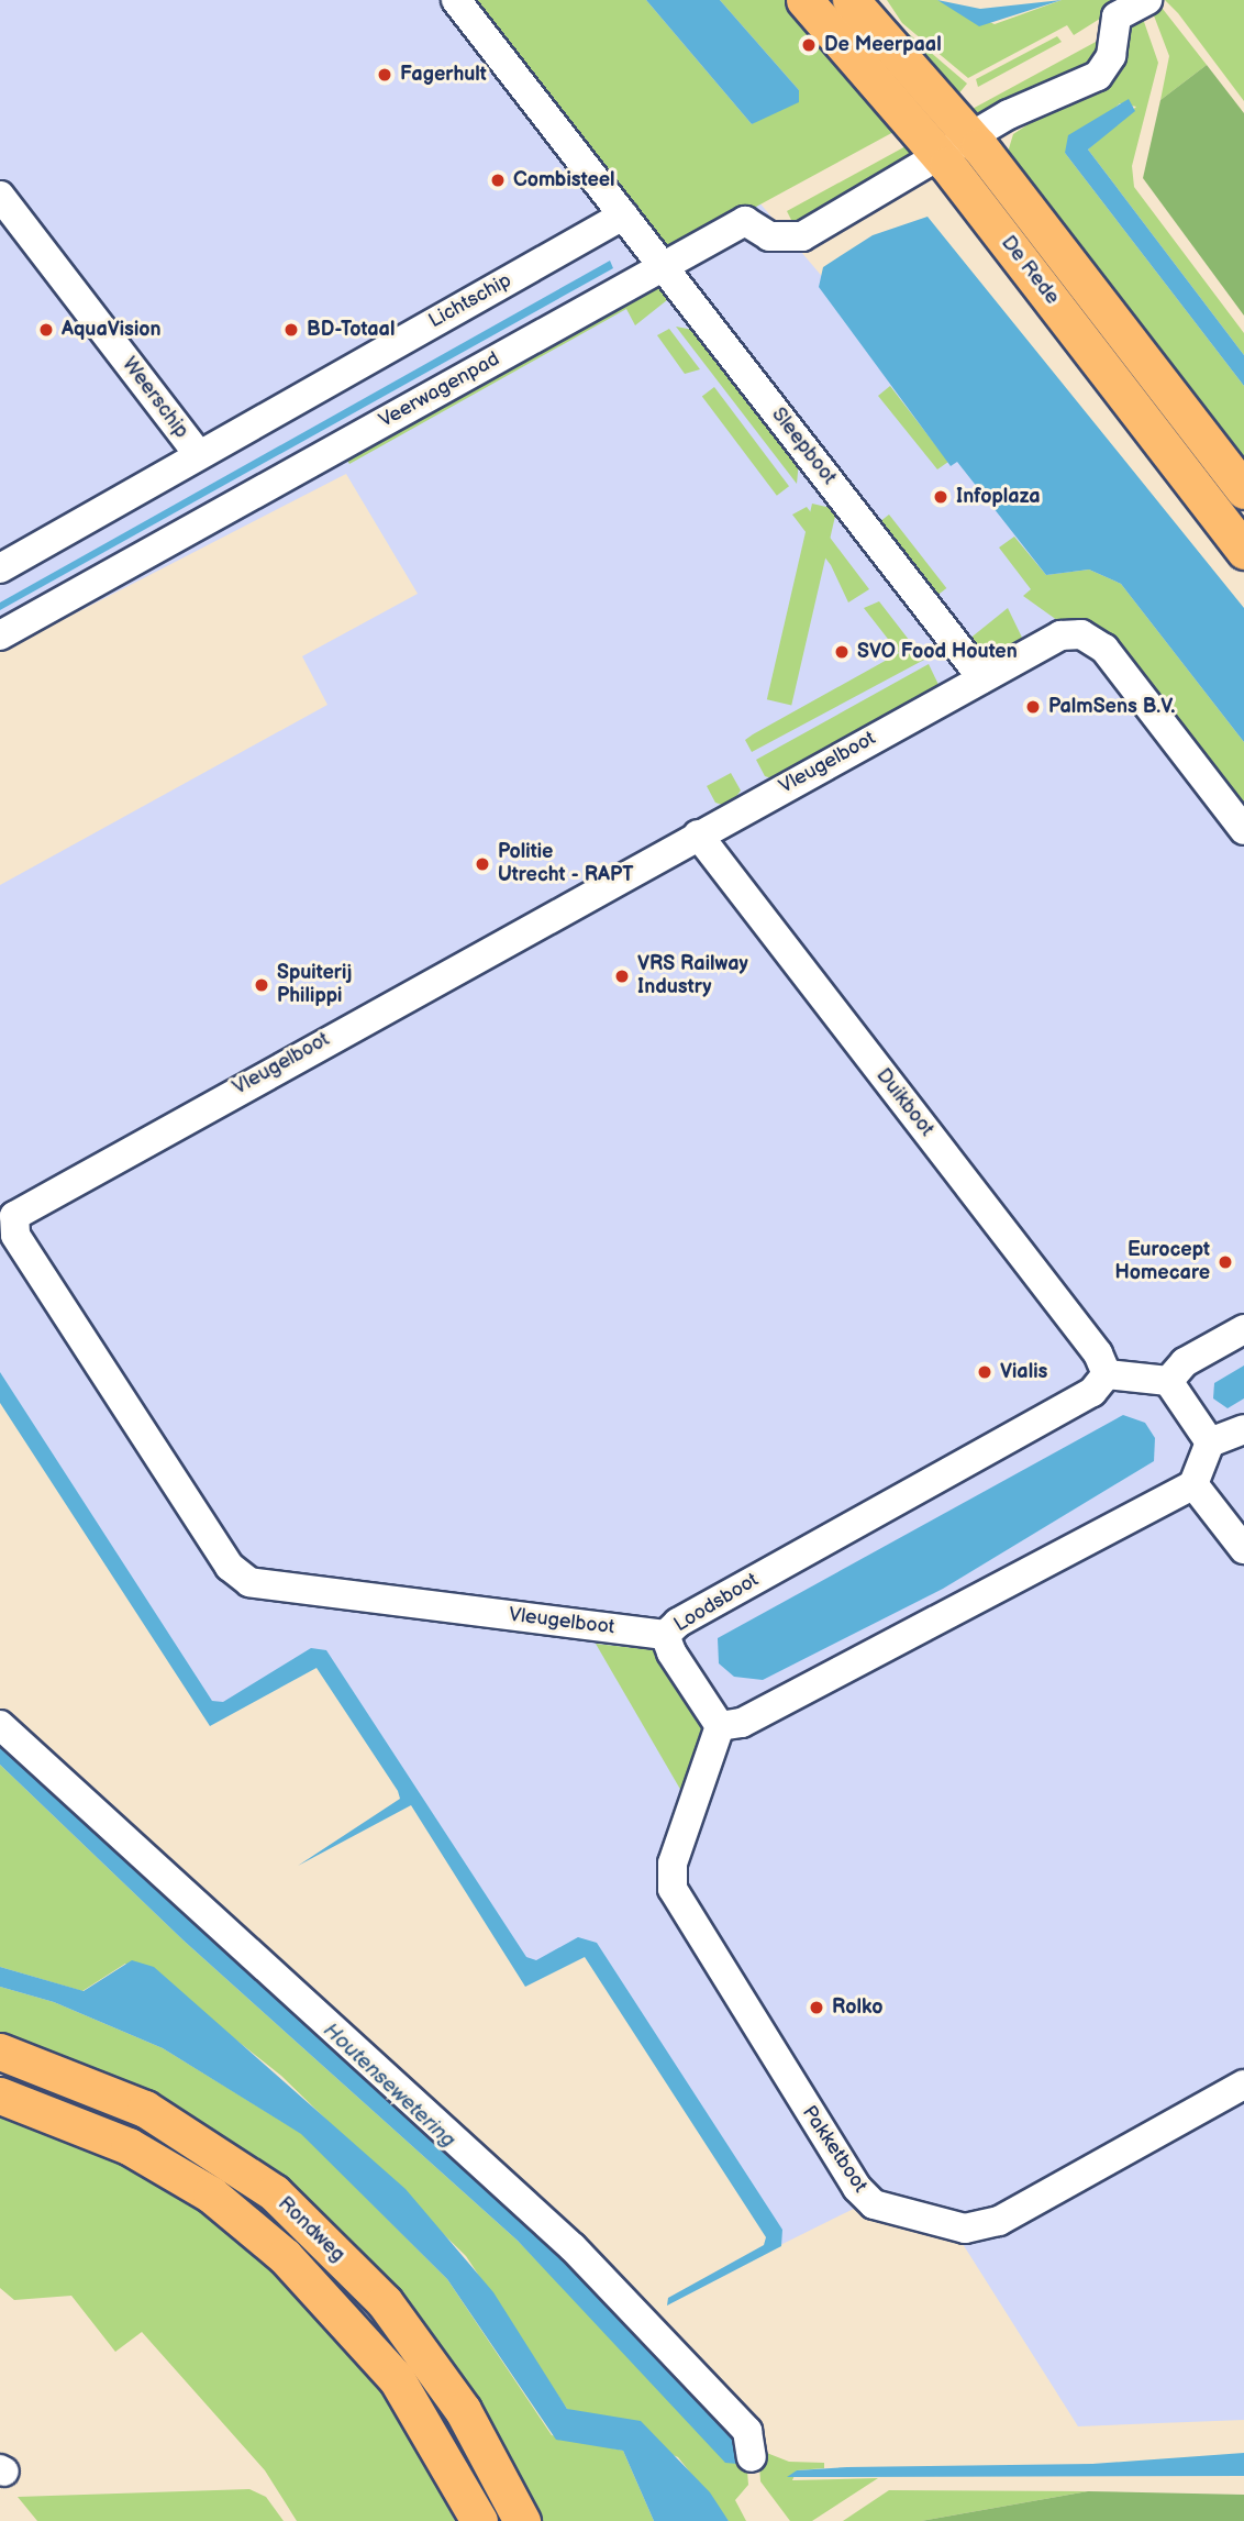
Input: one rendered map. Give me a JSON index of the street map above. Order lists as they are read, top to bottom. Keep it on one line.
{"streets":{"main road":["De Rede","Rondweg"],"street":["Lichtschip","Veerwagenpad","Weerschip","Sleepboot","Vleugelboot","Duikboot","Loodsboot","Pakketboot"]},"crossings":[["De Rede","Veerwagenpad"],["Lichtschip","Weerschip"],["Lichtschip","Sleepboot"],["Veerwagenpad","Sleepboot"],["Sleepboot","Vleugelboot"],["Vleugelboot","Duikboot"],["Vleugelboot","Loodsboot"],["Duikboot","Loodsboot"],["Loodsboot","Pakketboot"]],"water":["Houtensewetering"],"places":["De Meerpaal","Fagerhult","Combisteel","AquaVision","BD-Totaal","Infoplaza","SVO Food Houten","PalmSens B.V.","Politie Utrecht - RAPT","VRS Railway Industry","Spuiterij Philippi","Eurocept Homecare","Vialis","Rolko"]}
